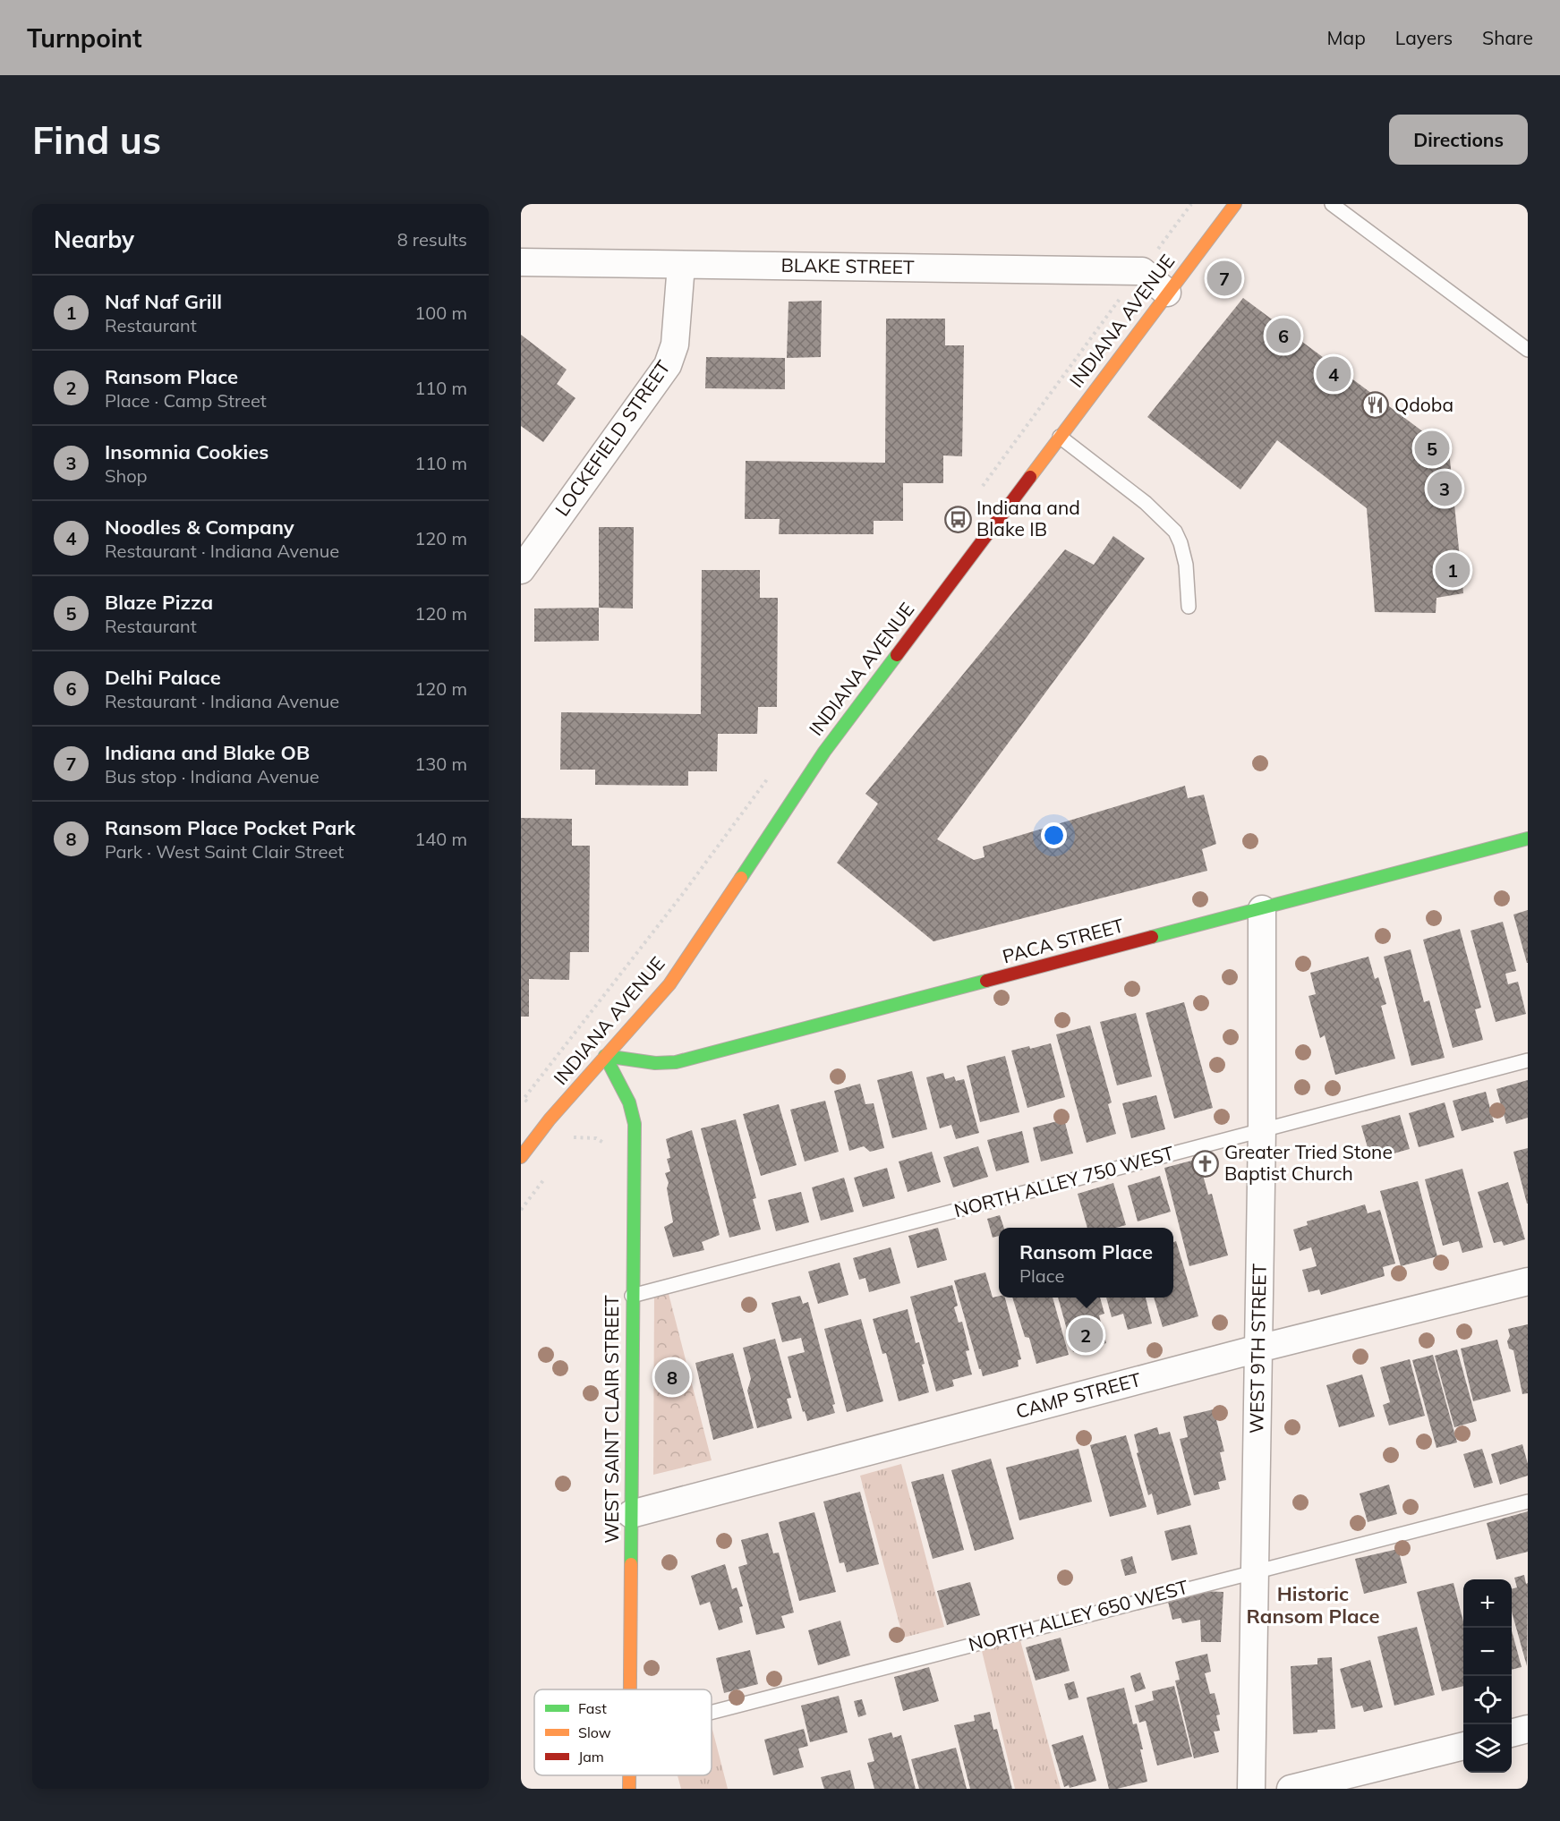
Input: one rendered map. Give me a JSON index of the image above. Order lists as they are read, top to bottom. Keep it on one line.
{"streets":{"street":["BLAKE STREET","INDIANA AVENUE","LOCKEFIELD STREET","PACA STREET","WEST 9TH STREET","CAMP STREET","WEST SAINT CLAIR STREET"],"lane":["NORTH ALLEY 750 WEST","NORTH ALLEY 650 WEST"]},"crossings":[["BLAKE STREET","INDIANA AVENUE"],["BLAKE STREET","LOCKEFIELD STREET"],["INDIANA AVENUE","PACA STREET"],["INDIANA AVENUE","WEST SAINT CLAIR STREET"],["PACA STREET","WEST 9TH STREET"],["PACA STREET","WEST SAINT CLAIR STREET"],["NORTH ALLEY 750 WEST","WEST 9TH STREET"],["NORTH ALLEY 750 WEST","WEST SAINT CLAIR STREET"],["WEST 9TH STREET","CAMP STREET"],["WEST 9TH STREET","NORTH ALLEY 650 WEST"],["CAMP STREET","WEST SAINT CLAIR STREET"]],"districts":["Historic Ransom Place"],"places":{"restaurant":["Qdoba"],"bus stop":["Indiana and Blake IB"],"church":["Greater Tried Stone Baptist Church"]},"legend":["Fast","Slow","Jam"],"page":{"header":"Turnpoint","nav":["Map","Layers","Share"],"buttons":"Directions","title":"Find us","heading":["Nearby","8 results"],"pins":["7","6","4","5","3","1","2","8"],"list":[{"mark":"1","name":"Naf Naf Grill","note":"Restaurant","value":"100 m"},{"mark":"2","name":"Ransom Place","note":"Place · Camp Street","value":"110 m"},{"mark":"3","name":"Insomnia Cookies","note":"Shop","value":"110 m"},{"mark":"4","name":"Noodles & Company","note":"Restaurant · Indiana Avenue","value":"120 m"},{"mark":"5","name":"Blaze Pizza","note":"Restaurant","value":"120 m"},{"mark":"6","name":"Delhi Palace","note":"Restaurant · Indiana Avenue","value":"120 m"},{"mark":"7","name":"Indiana and Blake OB","note":"Bus stop · Indiana Avenue","value":"130 m"},{"mark":"8","name":"Ransom Place Pocket Park","note":"Park · West Saint Clair Street","value":"140 m"}],"popup":["Ransom Place","Place"],"map_buttons":["+","−"]}}
